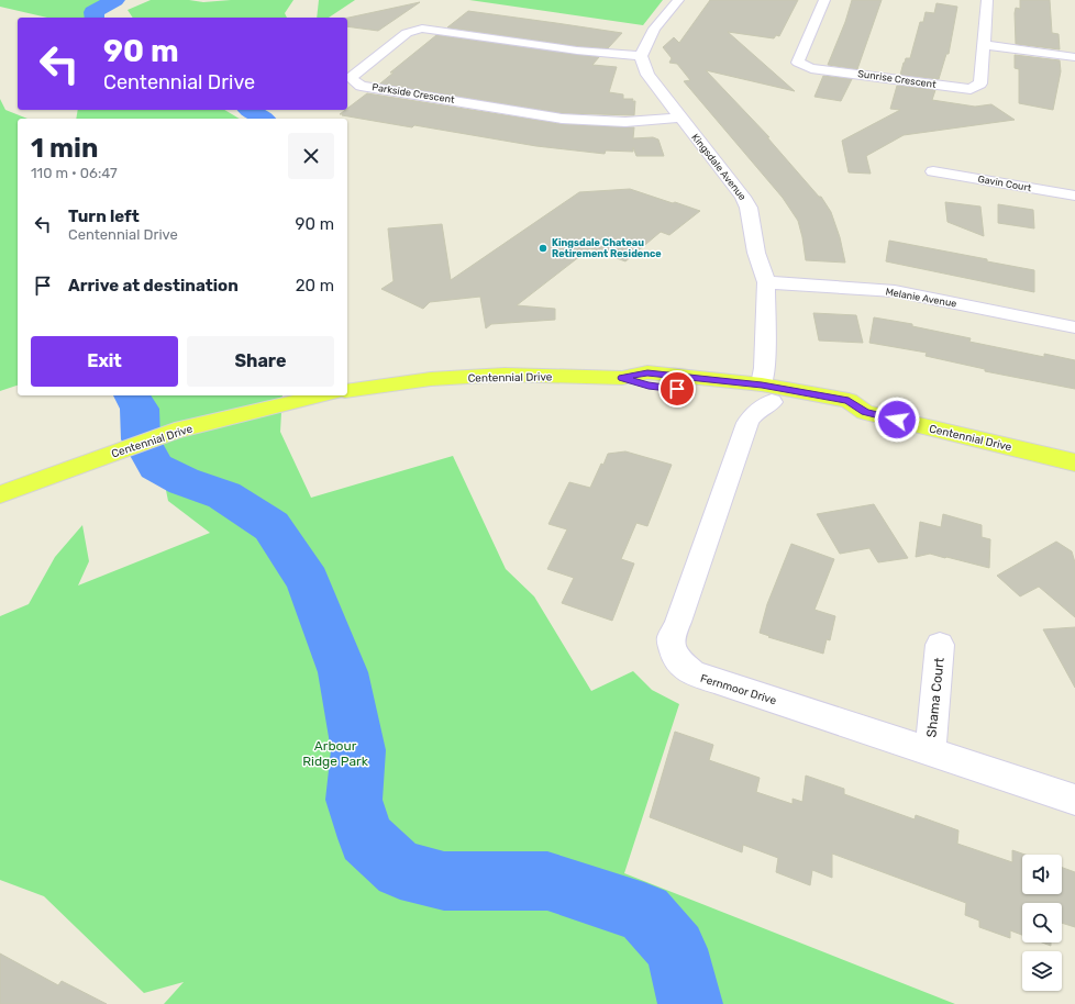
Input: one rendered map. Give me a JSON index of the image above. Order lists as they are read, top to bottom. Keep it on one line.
{"streets":{"main road":["Centennial Drive"],"street":["Sunrise Crescent","Parkside Crescent","Kingsdale Avenue","Gavin Court","Melanie Avenue","Fernmoor Drive","Shama Court"]},"crossings":[["Parkside Crescent","Kingsdale Avenue"],["Kingsdale Avenue","Melanie Avenue"],["Kingsdale Avenue","Centennial Drive"],["Kingsdale Avenue","Fernmoor Drive"],["Centennial Drive","Fernmoor Drive"],["Fernmoor Drive","Shama Court"]],"parks":["Arbour Ridge Park"],"places":["Kingsdale Chateau Retirement Residence"],"page":{"turn":["90 m","Centennial Drive"],"heading":["1 min","110 m · 06:47"],"list":[{"name":"Turn left","note":"Centennial Drive","value":"90 m"},{"name":"Arrive at destination","value":"20 m"}],"buttons":["Exit","Share"]}}
